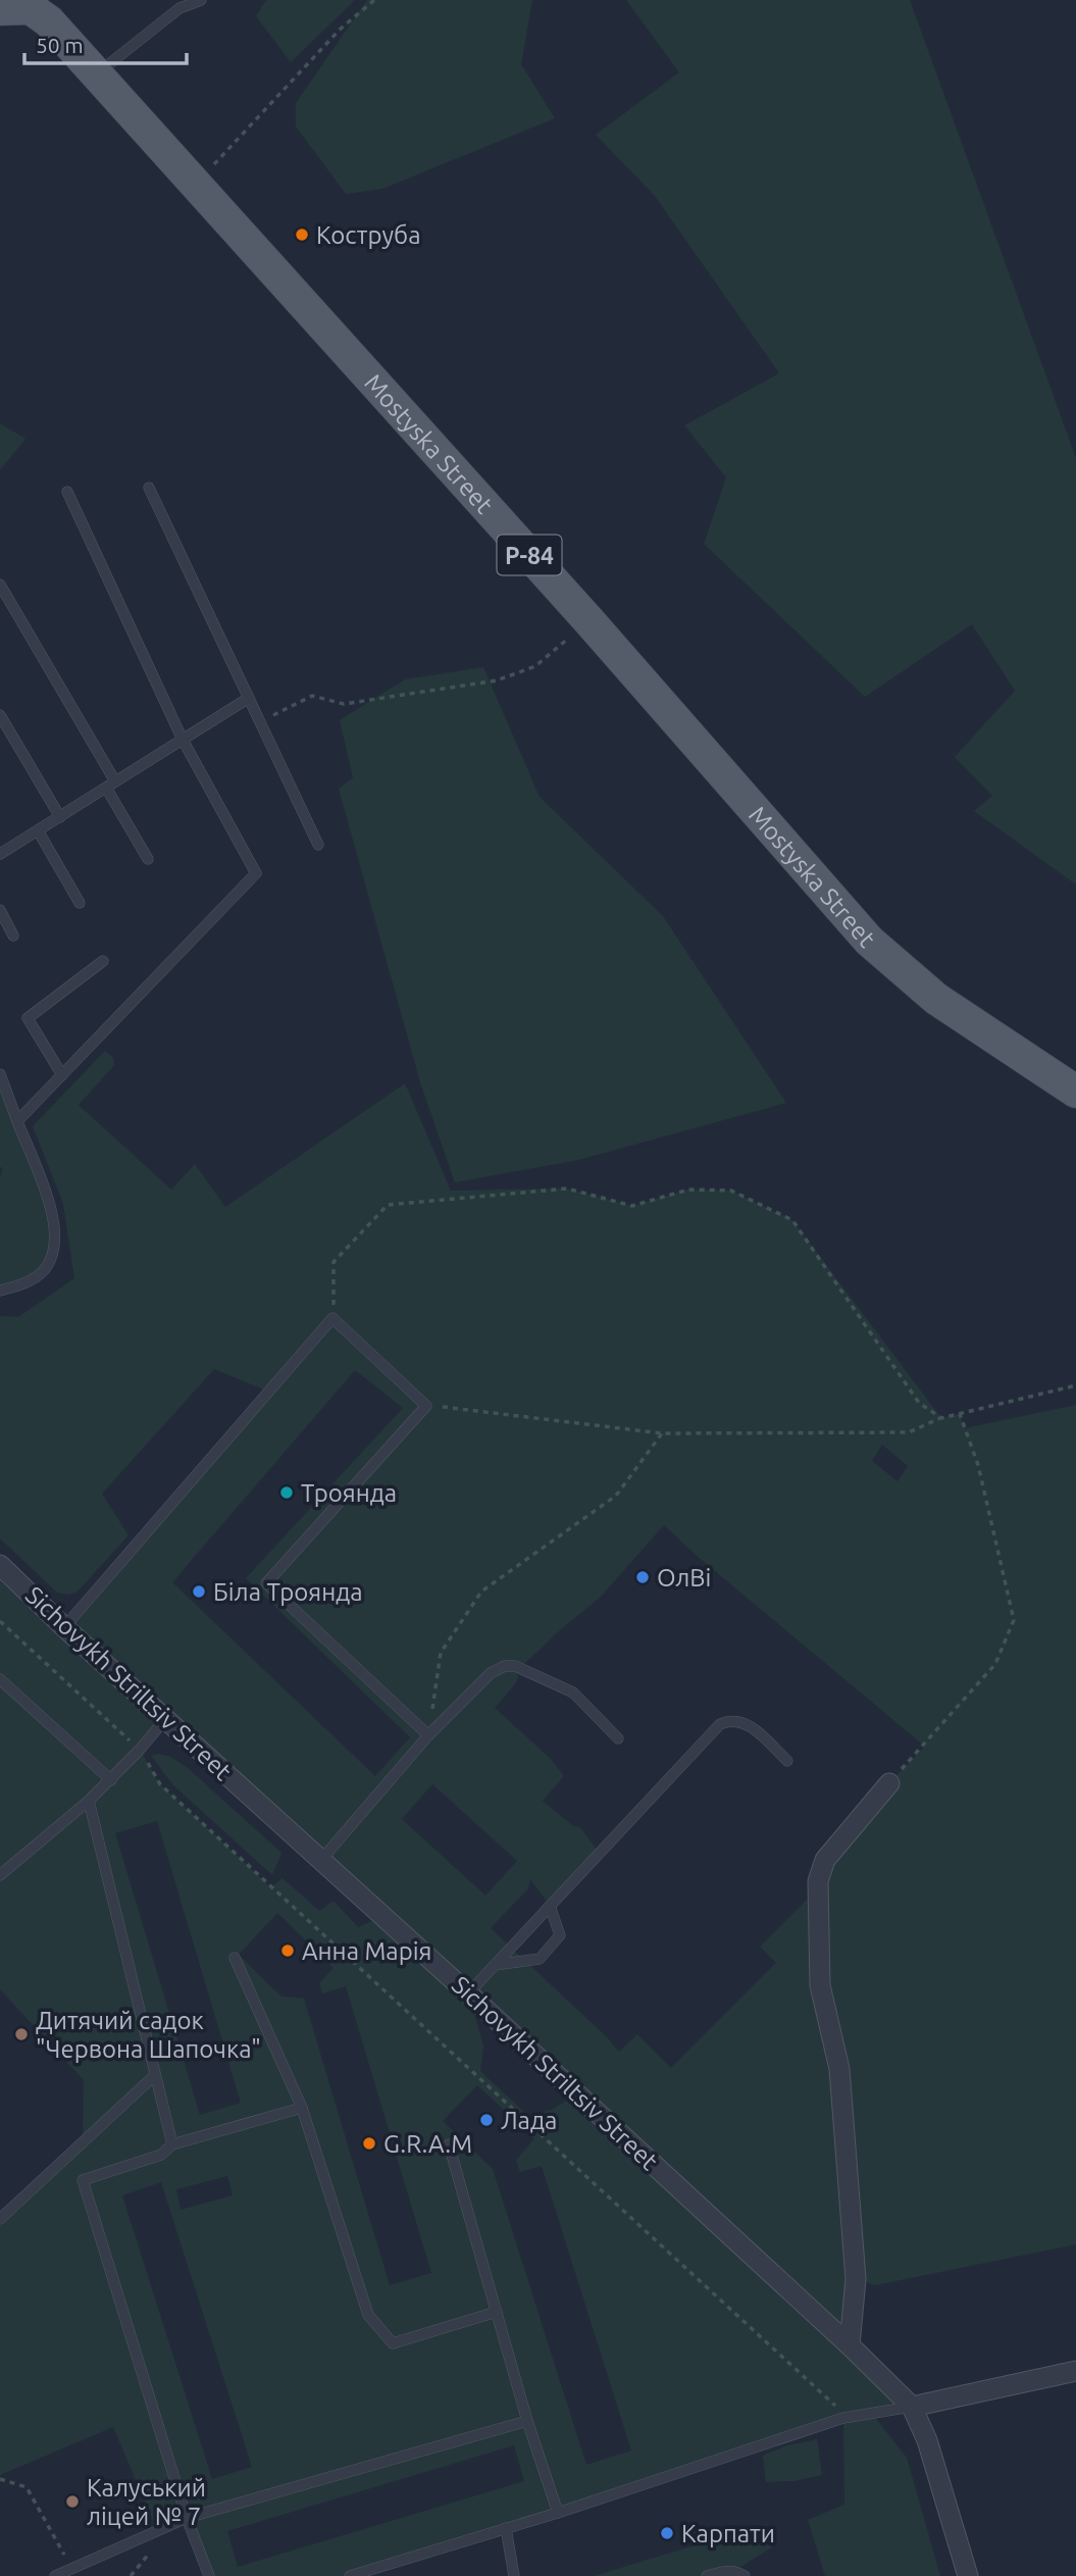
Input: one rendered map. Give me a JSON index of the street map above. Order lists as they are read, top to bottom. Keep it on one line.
{"streets":{"main road":["Mostyska Street","Р-84"],"street":["Sichovykh Striltsiv Street"]},"places":["Коструба","Троянда","ОлВі","Біла Троянда","Анна Марія","Дитячий садок \"Червона Шапочка\"","Лада","G.R.A.M","Калуський ліцей № 7","Карпати"],"scale_bar":"50 m"}
